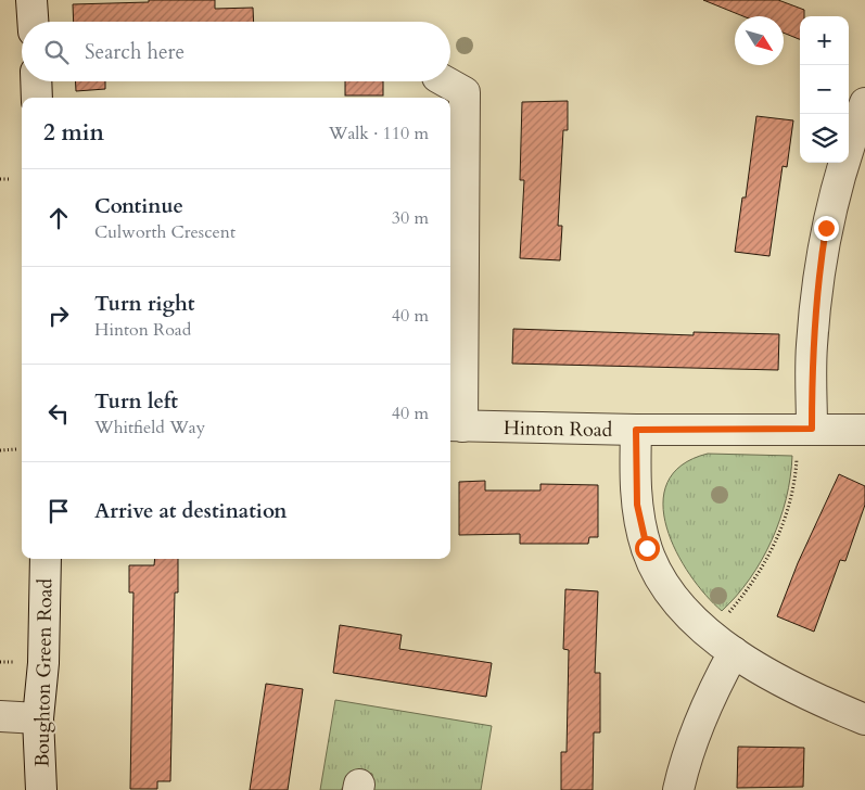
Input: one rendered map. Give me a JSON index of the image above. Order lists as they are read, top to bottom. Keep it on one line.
{"streets":{"street":["Hinton Road","Boughton Green Road"]},"north":"bottom right","page":{"map_buttons":["+","−"],"search":"Search here","heading":["2 min","Walk · 110 m"],"list":[["Continue","Culworth Crescent","30 m"],["Turn right","Hinton Road","40 m"],["Turn left","Whitfield Way","40 m"],"Arrive at destination"]}}
